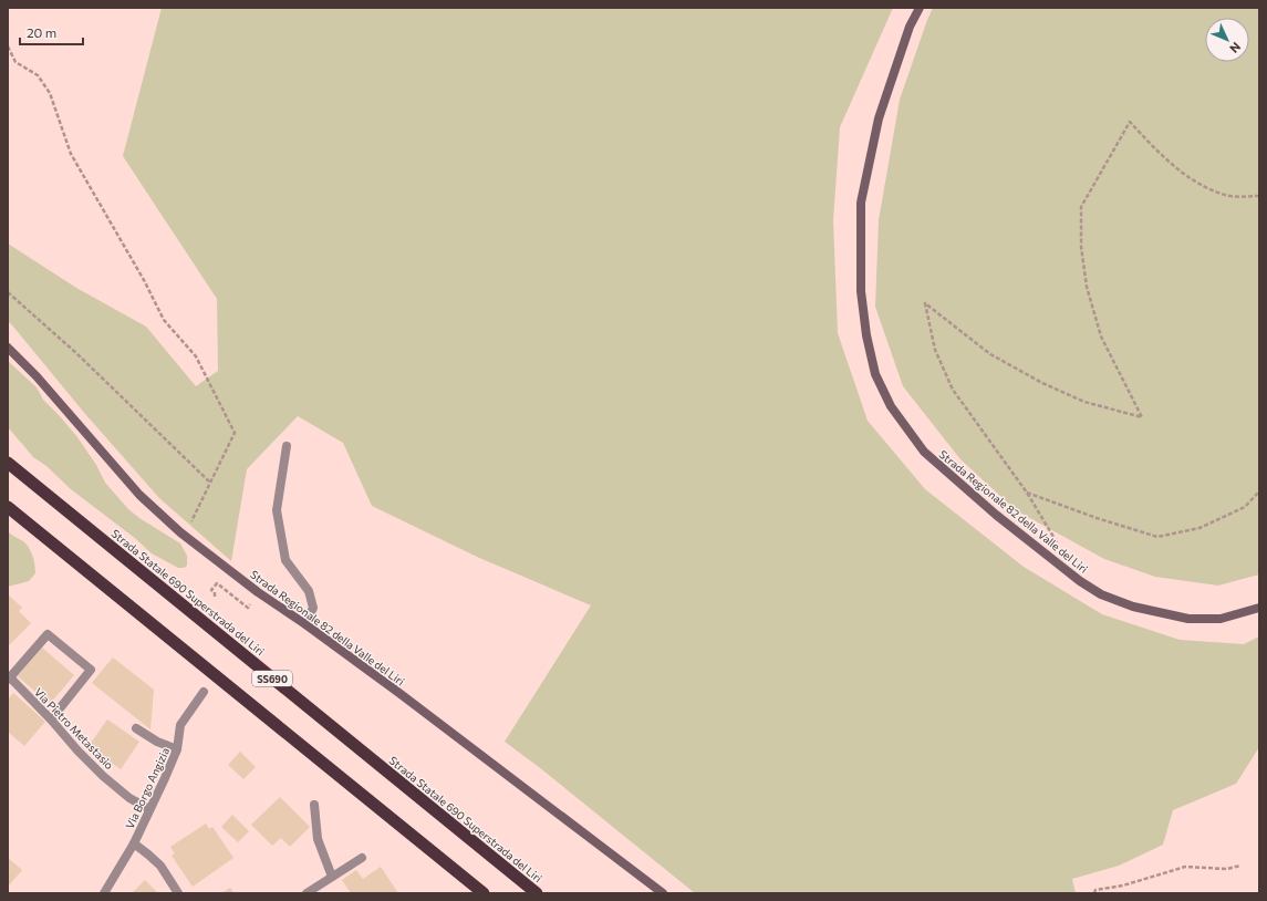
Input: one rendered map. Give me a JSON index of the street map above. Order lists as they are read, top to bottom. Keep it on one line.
{"streets":{"highway":["Strada Statale 690 Superstrada del Liri","SS690"],"main road":["Strada Regionale 82 della Valle del Liri"],"street":["Via Pietro Metastasio","Via Borgo Angizia"]},"crossings":[["Via Pietro Metastasio","Via Borgo Angizia"]],"scale_bar":"20 m","north":"bottom right"}
